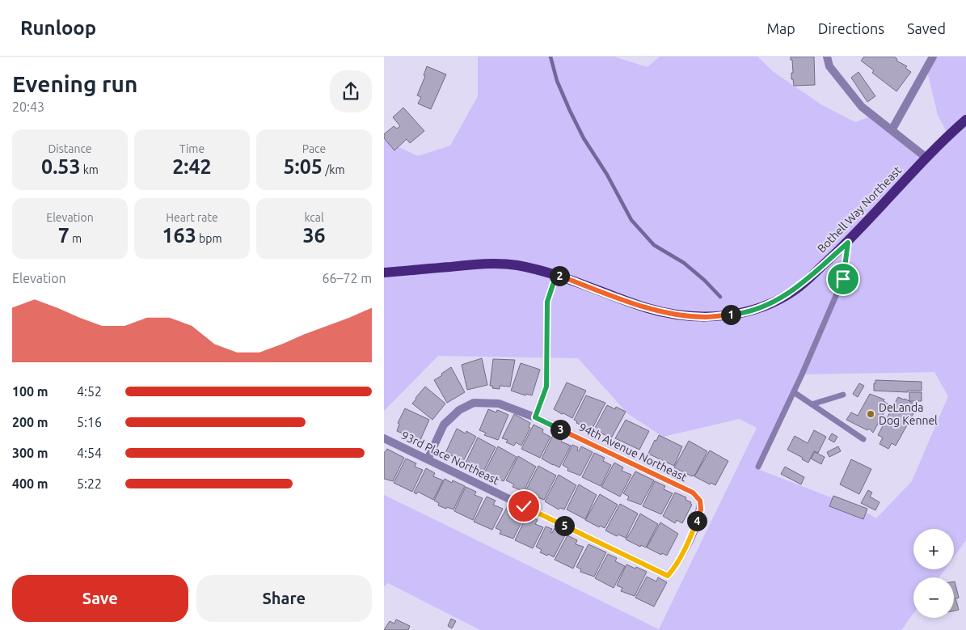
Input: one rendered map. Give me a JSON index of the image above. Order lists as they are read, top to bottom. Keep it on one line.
{"streets":{"main road":["Bothell Way Northeast"],"street":["94th Avenue Northeast","93rd Place Northeast"]},"crossings":[["94th Avenue Northeast","93rd Place Northeast"]],"places":["DeLanda Dog Kennel"],"page":{"header":"Runloop","nav":["Map","Directions","Saved"],"heading":["Evening run","20:43"],"stats":[["Distance","0.53 km"],["Time","2:42"],["Pace","5:05 /km"],["Elevation","7 m"],["Heart rate","163 bpm"],["kcal","36"]],"chart":["Elevation","66–72 m"],"pins":["2","1","3","4","5"],"list":[{"name":"100 m","note":"4:52"},{"name":"200 m","note":"5:16"},{"name":"300 m","note":"4:54"},{"name":"400 m","note":"5:22"}],"map_buttons":["+","−"],"buttons":["Save","Share"]}}
